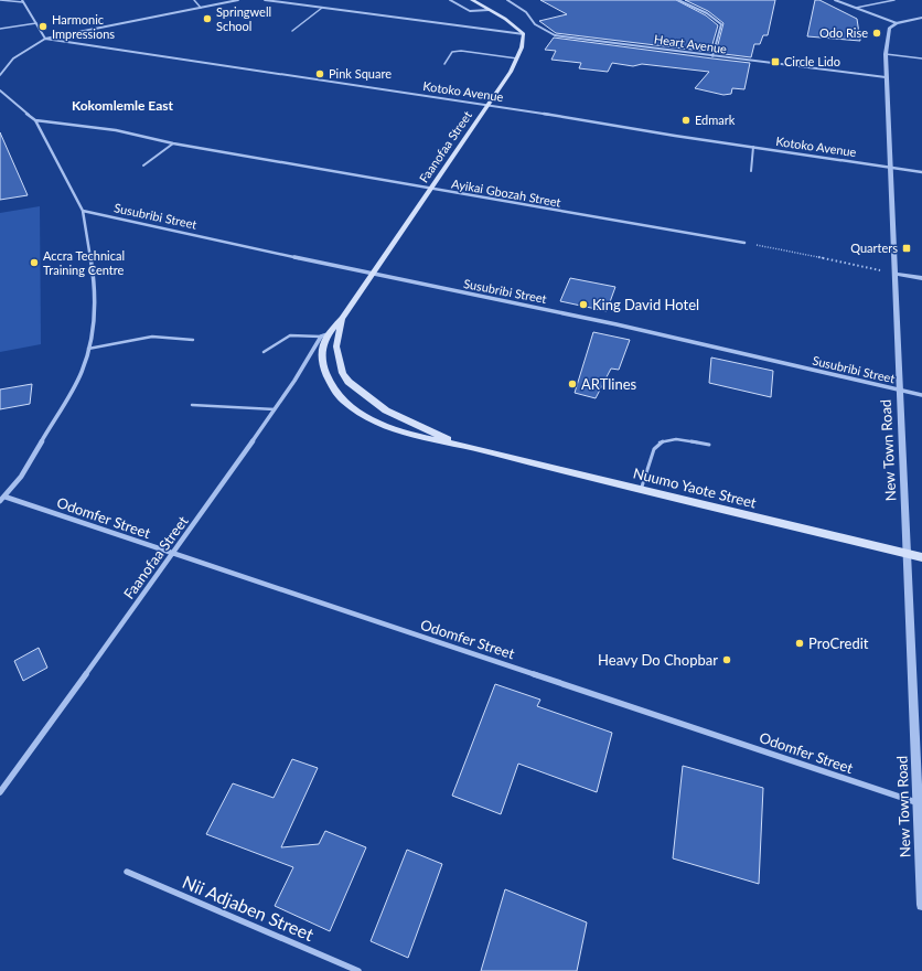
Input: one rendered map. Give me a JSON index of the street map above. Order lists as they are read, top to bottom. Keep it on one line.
{"streets":{"main road":["Faanofaa Street","Nuumo Yaote Street"],"street":["Heart Avenue","Kotoko Avenue","Ayikai Gbozah Street","Susubribi Street","New Town Road","Odomfer Street","Nii Adjaben Street"]},"crossings":[["Heart Avenue","New Town Road"],["Kotoko Avenue","Faanofaa Street"],["Kotoko Avenue","New Town Road"],["Faanofaa Street","Ayikai Gbozah Street"],["Faanofaa Street","Susubribi Street"],["Faanofaa Street","Nuumo Yaote Street"],["Faanofaa Street","Odomfer Street"],["Susubribi Street","New Town Road"],["New Town Road","Nuumo Yaote Street"],["New Town Road","Odomfer Street"]],"districts":["Kokomlemle East"],"places":{"other":["Springwell School","Harmonic Impressions","Odo Rise","Pink Square","Edmark","Accra Technical Training Centre","King David Hotel","ARTlines","ProCredit","Heavy Do Chopbar"],"transit":["Circle Lido","Quarters"]}}
